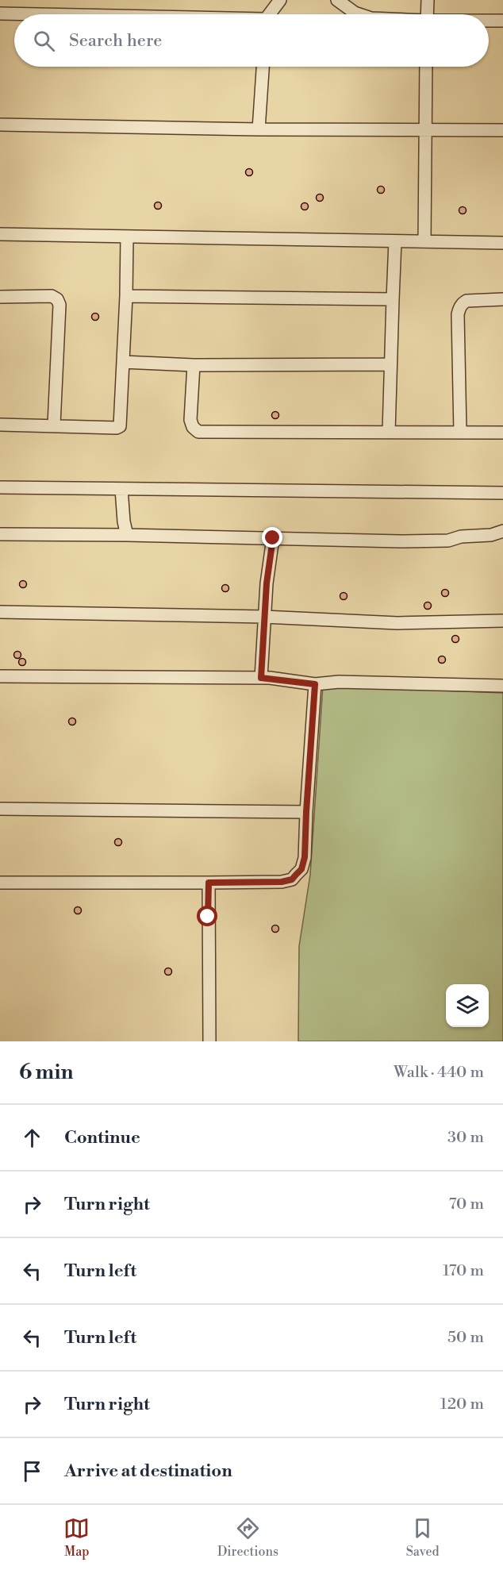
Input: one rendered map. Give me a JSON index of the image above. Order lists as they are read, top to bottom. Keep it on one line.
{"page":{"search":"Search here","heading":["6 min","Walk · 440 m"],"list":[["Continue","30 m"],["Turn right","70 m"],["Turn left","170 m"],["Turn left","50 m"],["Turn right","120 m"],"Arrive at destination"],"nav":["Map","Directions","Saved"]}}
